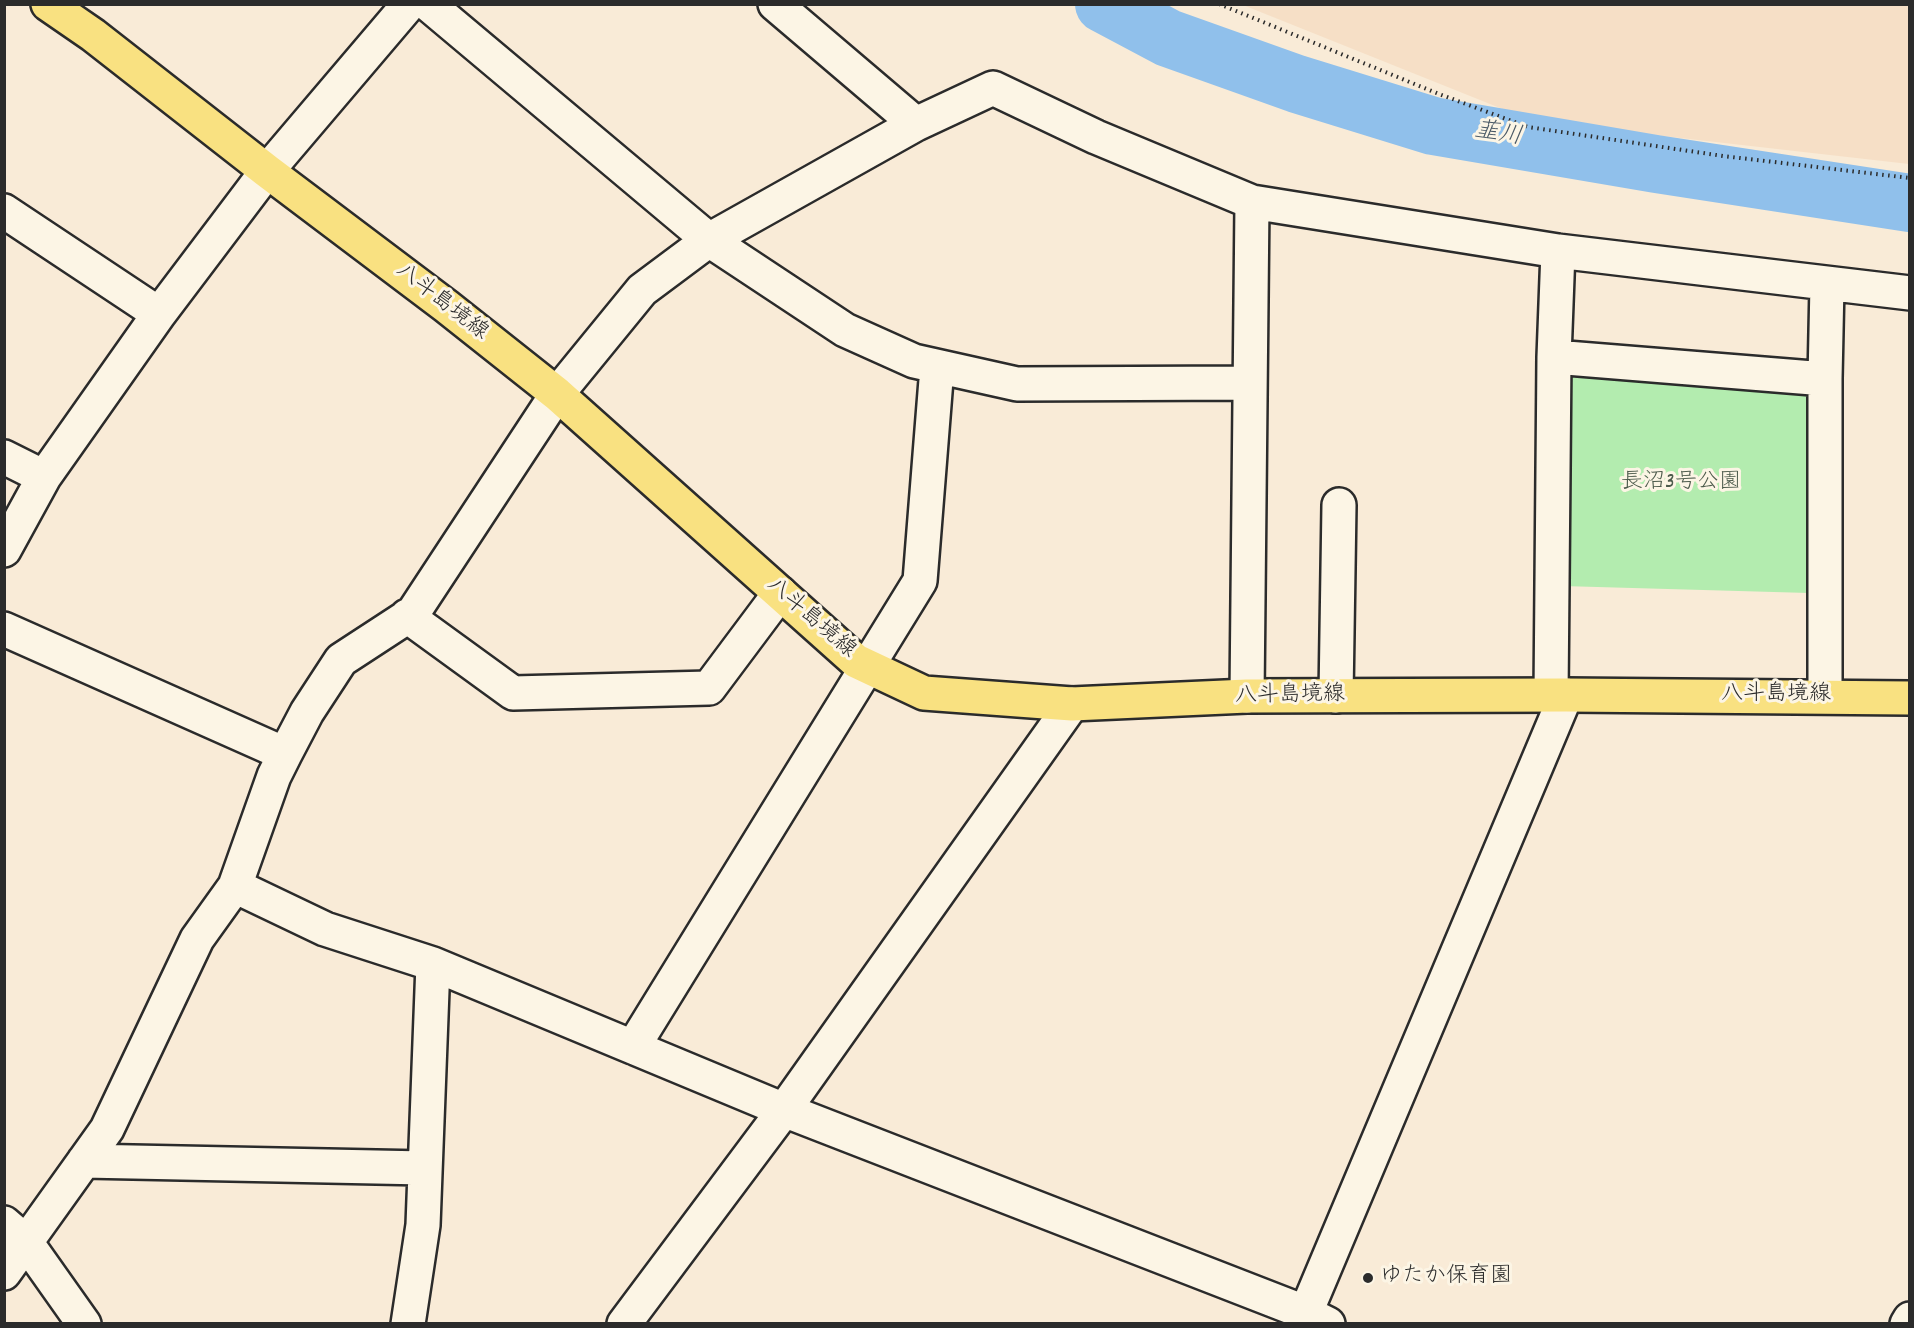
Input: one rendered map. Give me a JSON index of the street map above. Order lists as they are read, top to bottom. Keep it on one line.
{"streets":{"main road":["八斗島境線"]},"water":["韮川"],"parks":["長沼3号公園"],"places":["ゆたか保育園"]}
